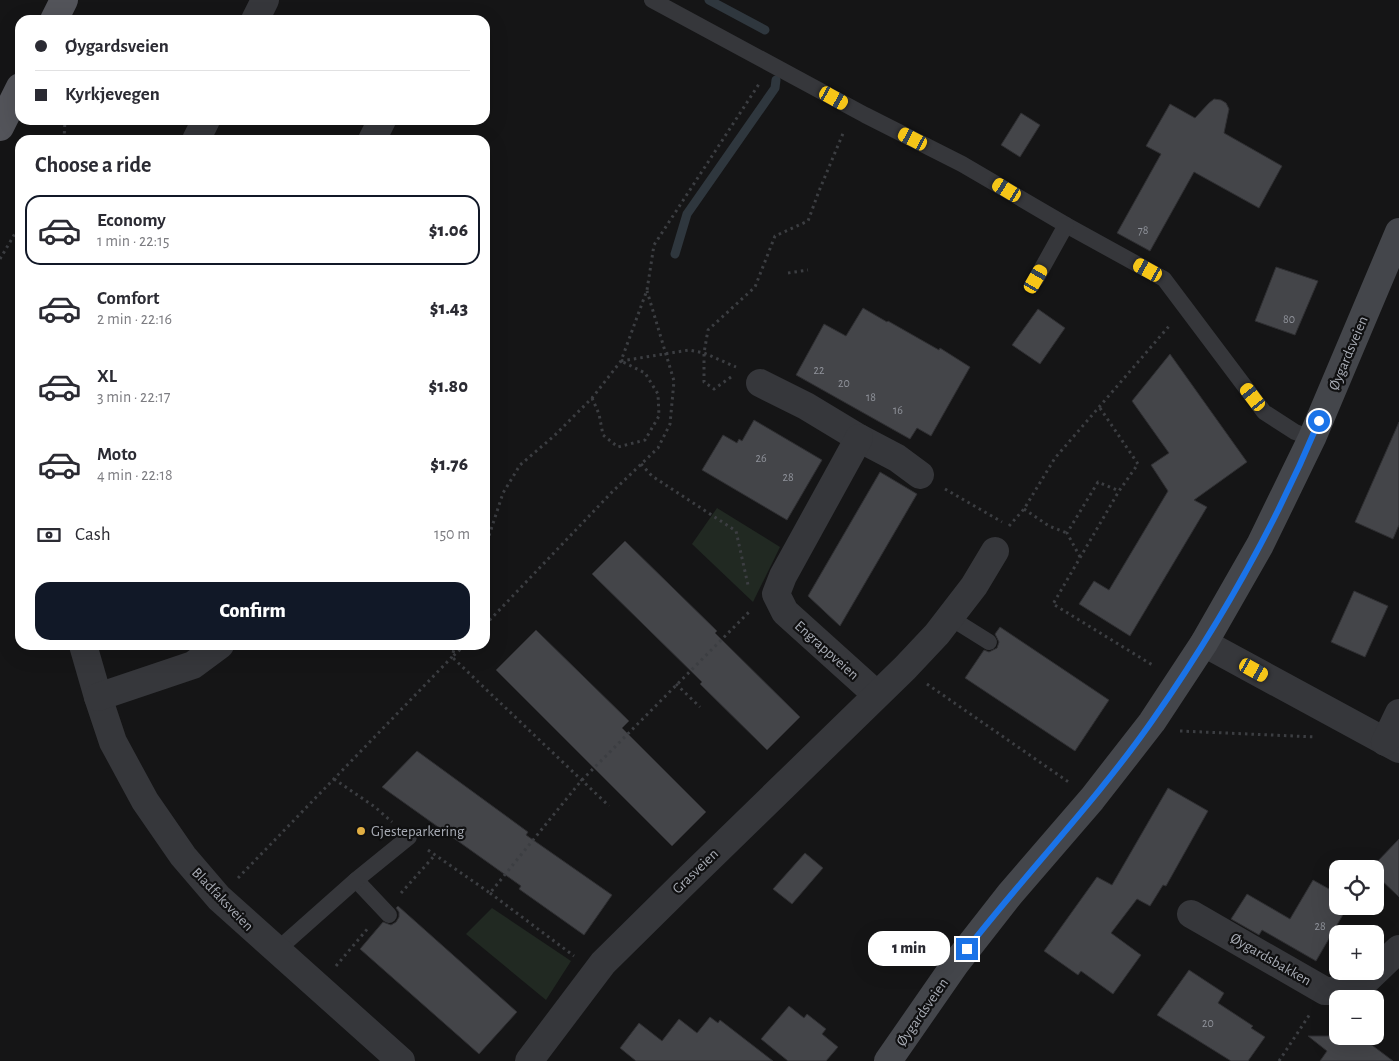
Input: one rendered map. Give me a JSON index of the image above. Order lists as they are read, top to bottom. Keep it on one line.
{"streets":{"street":["Øygardsveien","Engrappveien","Grasveien","Bladfaksveien","Øygardsbakken"]},"crossings":[["Engrappveien","Grasveien"]],"places":["Gjesteparkering"],"house_numbers":["78","80","22","20","18","16","26","28","28","20"],"page":{"banner":["Øygardsveien","Kyrkjevegen"],"heading":"Choose a ride","list":[{"name":"Economy","note":"1 min · 22:15","value":"$1.06"},{"name":"Comfort","note":"2 min · 22:16","value":"$1.43"},{"name":"XL","note":"3 min · 22:17","value":"$1.80"},{"name":"Moto","note":"4 min · 22:18","value":"$1.76"}],"pay":["Cash","150 m"],"buttons":"Confirm","map_buttons":["+","−"],"bubble":"1 min"}}
